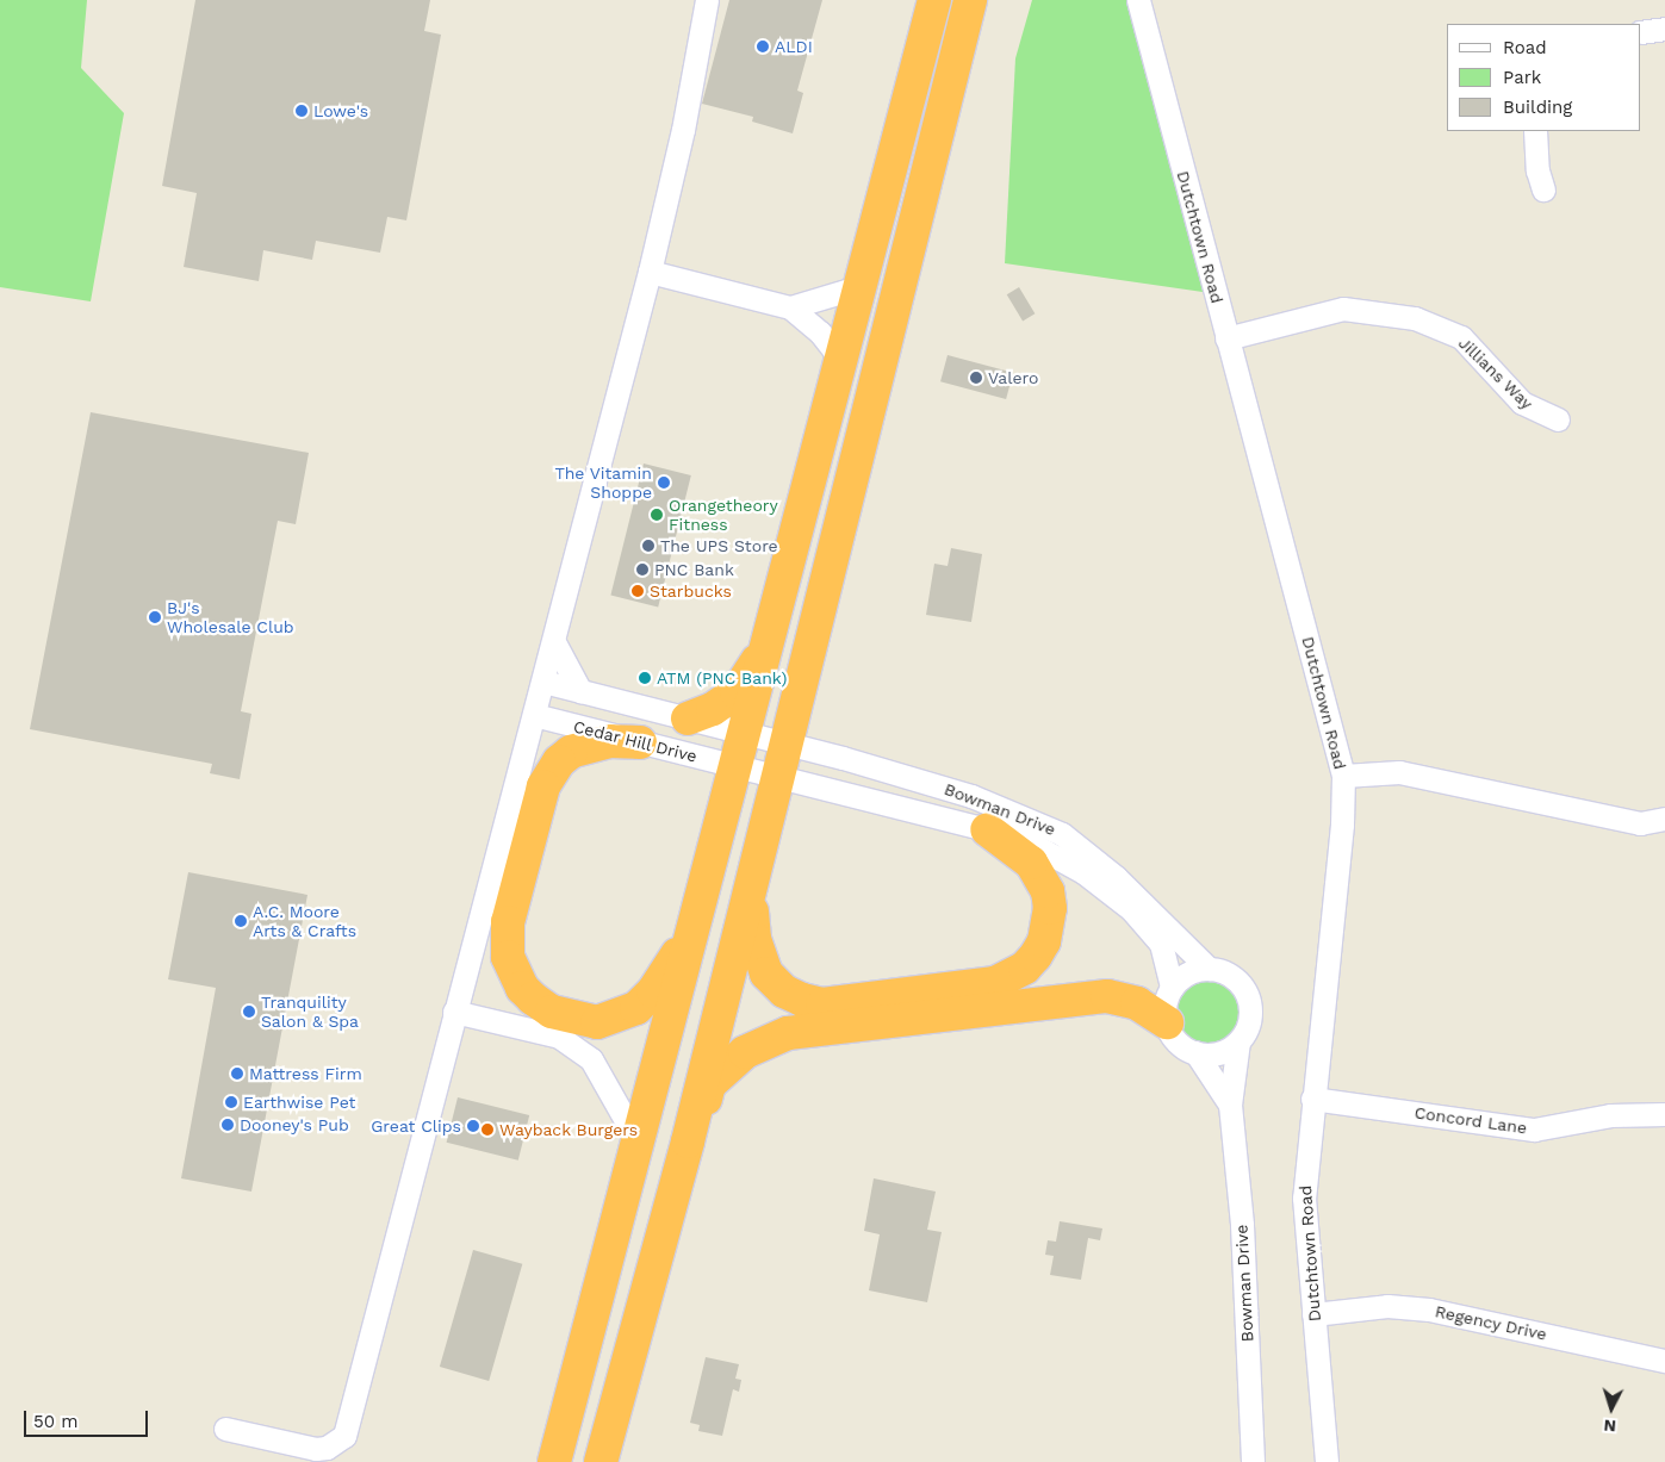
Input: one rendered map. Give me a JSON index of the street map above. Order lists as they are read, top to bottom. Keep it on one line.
{"streets":{"street":["Dutchtown Road","Jillians Way","Cedar Hill Drive","Bowman Drive","Concord Lane","Regency Drive"]},"crossings":[["Dutchtown Road","Jillians Way"],["Dutchtown Road","Concord Lane"],["Dutchtown Road","Regency Drive"],["Cedar Hill Drive","Bowman Drive"]],"places":["ALDI","Lowe's","Valero","The Vitamin Shoppe","Orangetheory Fitness","The UPS Store","PNC Bank","Starbucks","BJ's Wholesale Club","ATM (PNC Bank)","A.C. Moore Arts & Crafts","Tranquility Salon & Spa","Mattress Firm","Earthwise Pet","Dooney's Pub","Great Clips","Wayback Burgers"],"legend":["Road","Park","Building"],"scale_bar":"50 m","north":"bottom"}
